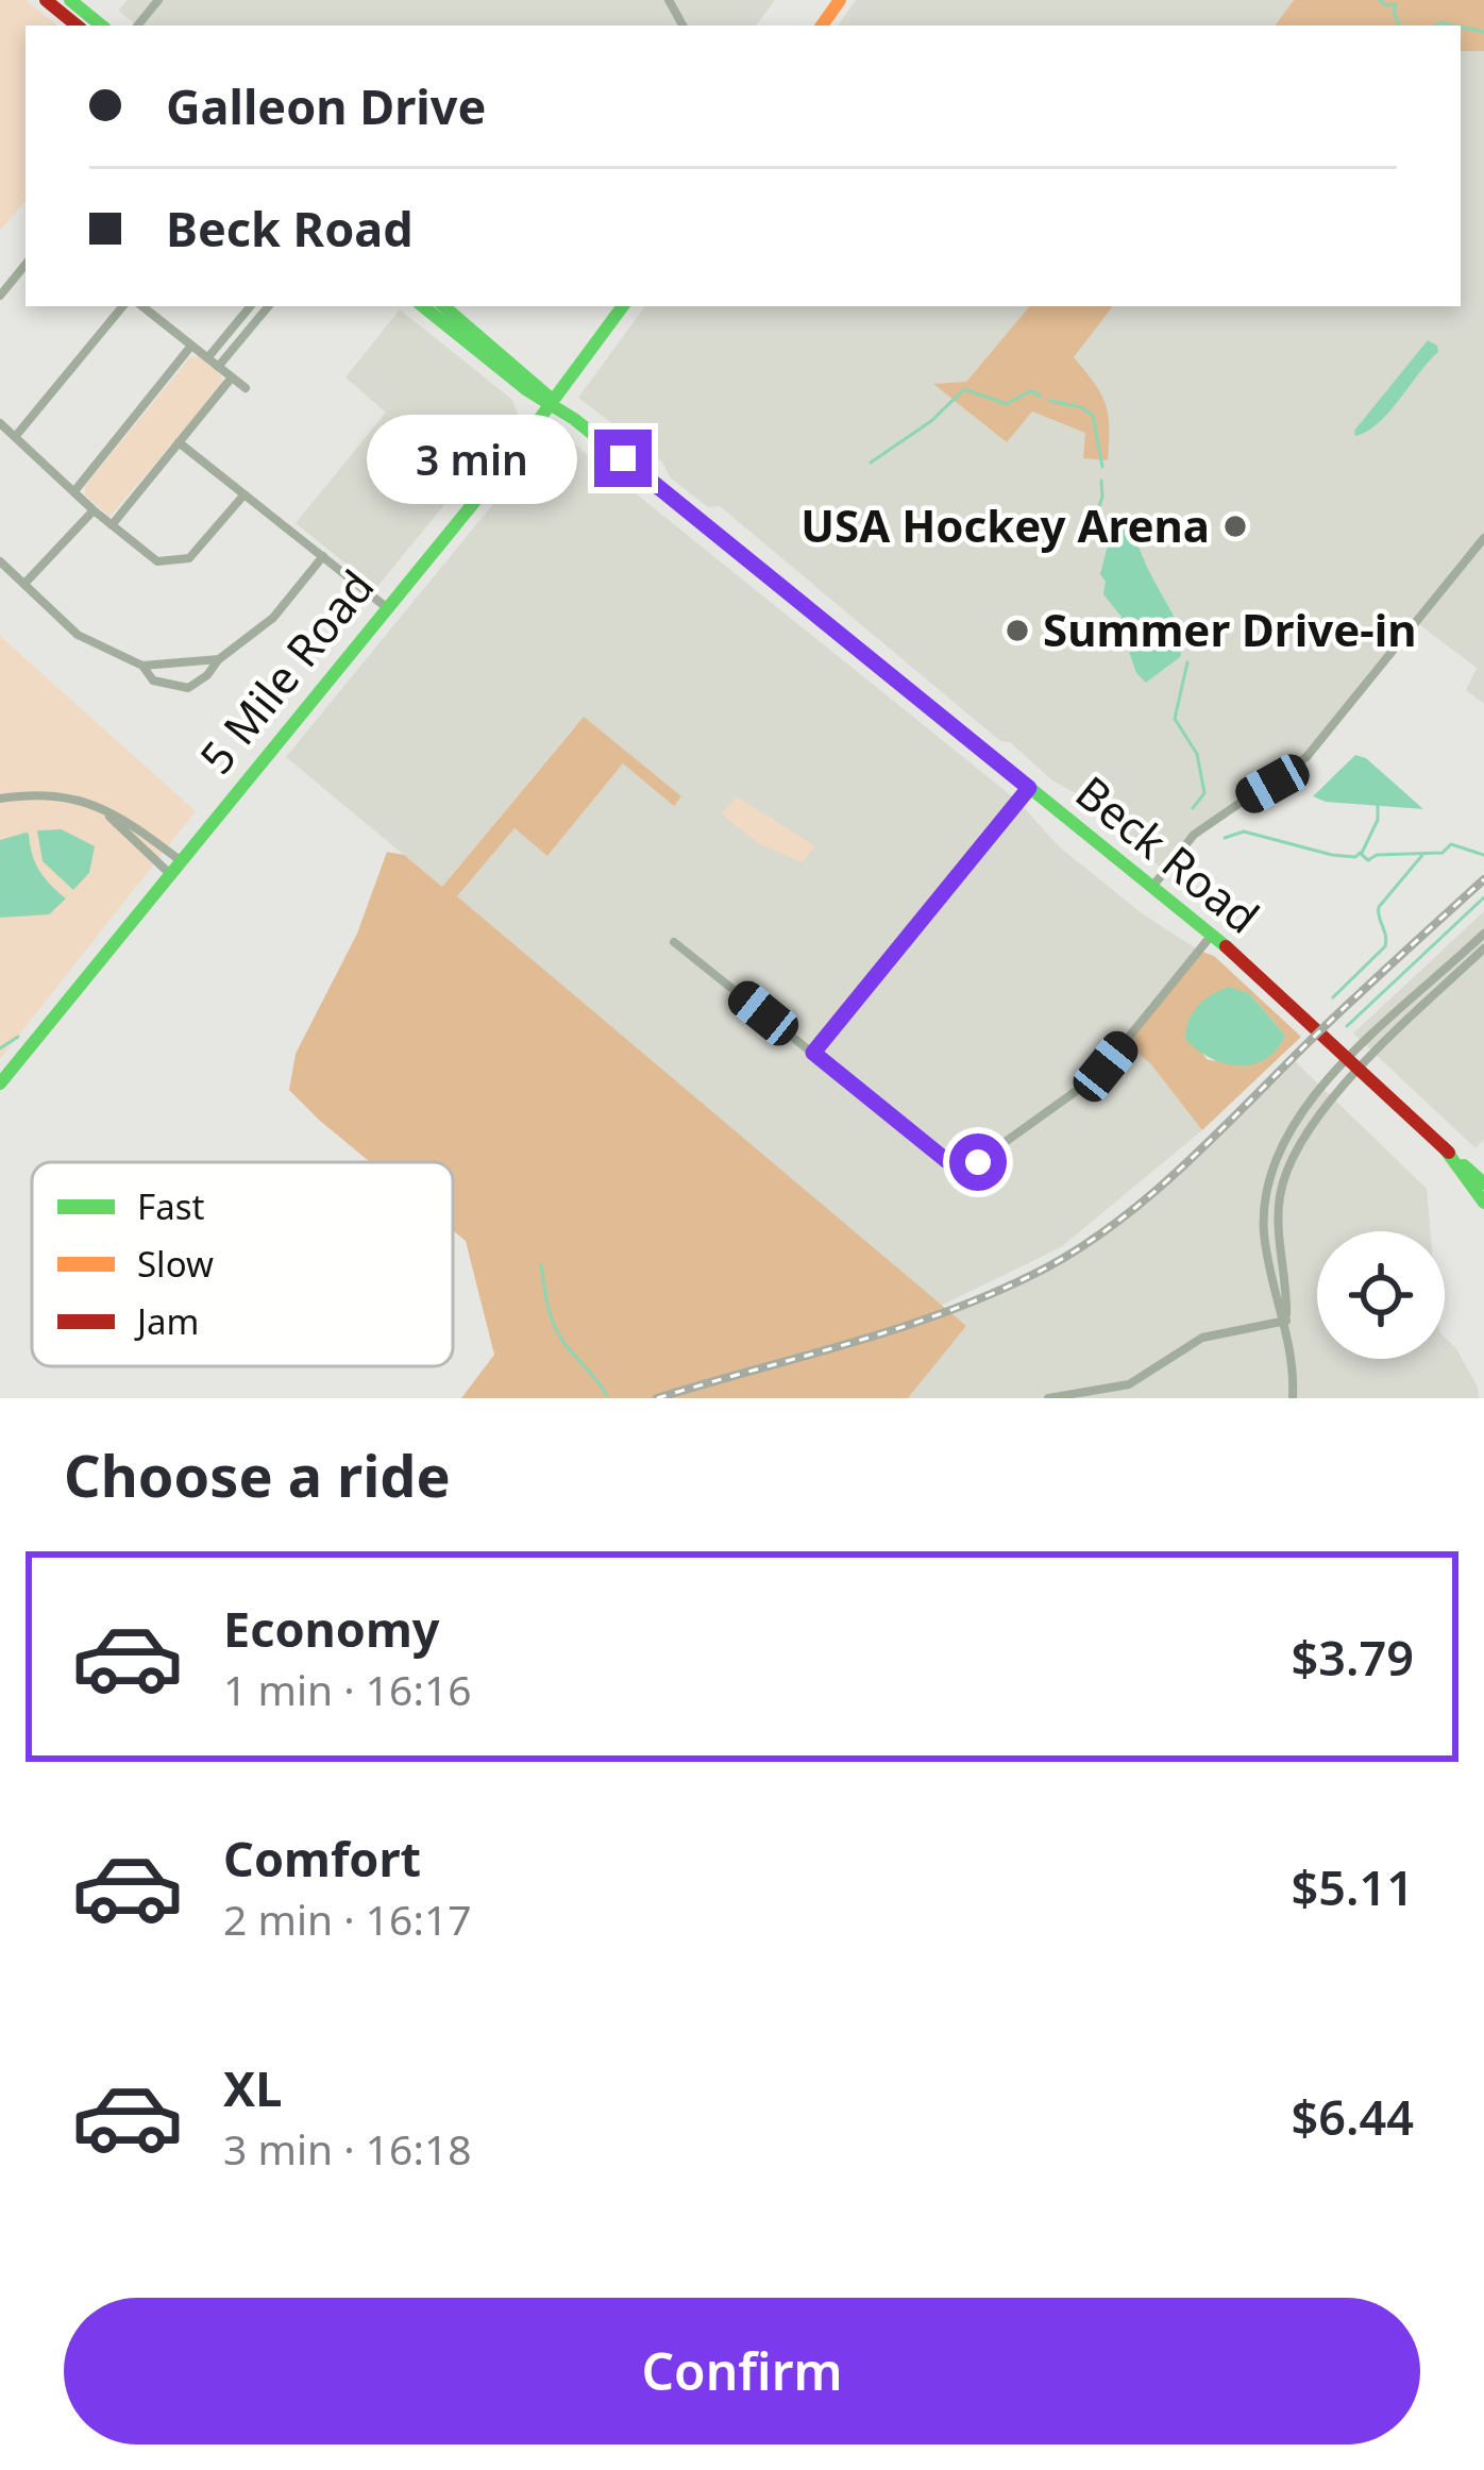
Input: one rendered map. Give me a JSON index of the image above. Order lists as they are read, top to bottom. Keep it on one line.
{"streets":{"main road":["5 Mile Road","Beck Road"]},"crossings":[["5 Mile Road","Beck Road"]],"places":["USA Hockey Arena","Summer Drive-in"],"legend":["Fast","Slow","Jam"],"page":{"banner":["Galleon Drive","Beck Road"],"bubble":"3 min","heading":"Choose a ride","list":[{"name":"Economy","note":"1 min · 16:16","value":"$3.79"},{"name":"Comfort","note":"2 min · 16:17","value":"$5.11"},{"name":"XL","note":"3 min · 16:18","value":"$6.44"}],"buttons":"Confirm"}}
